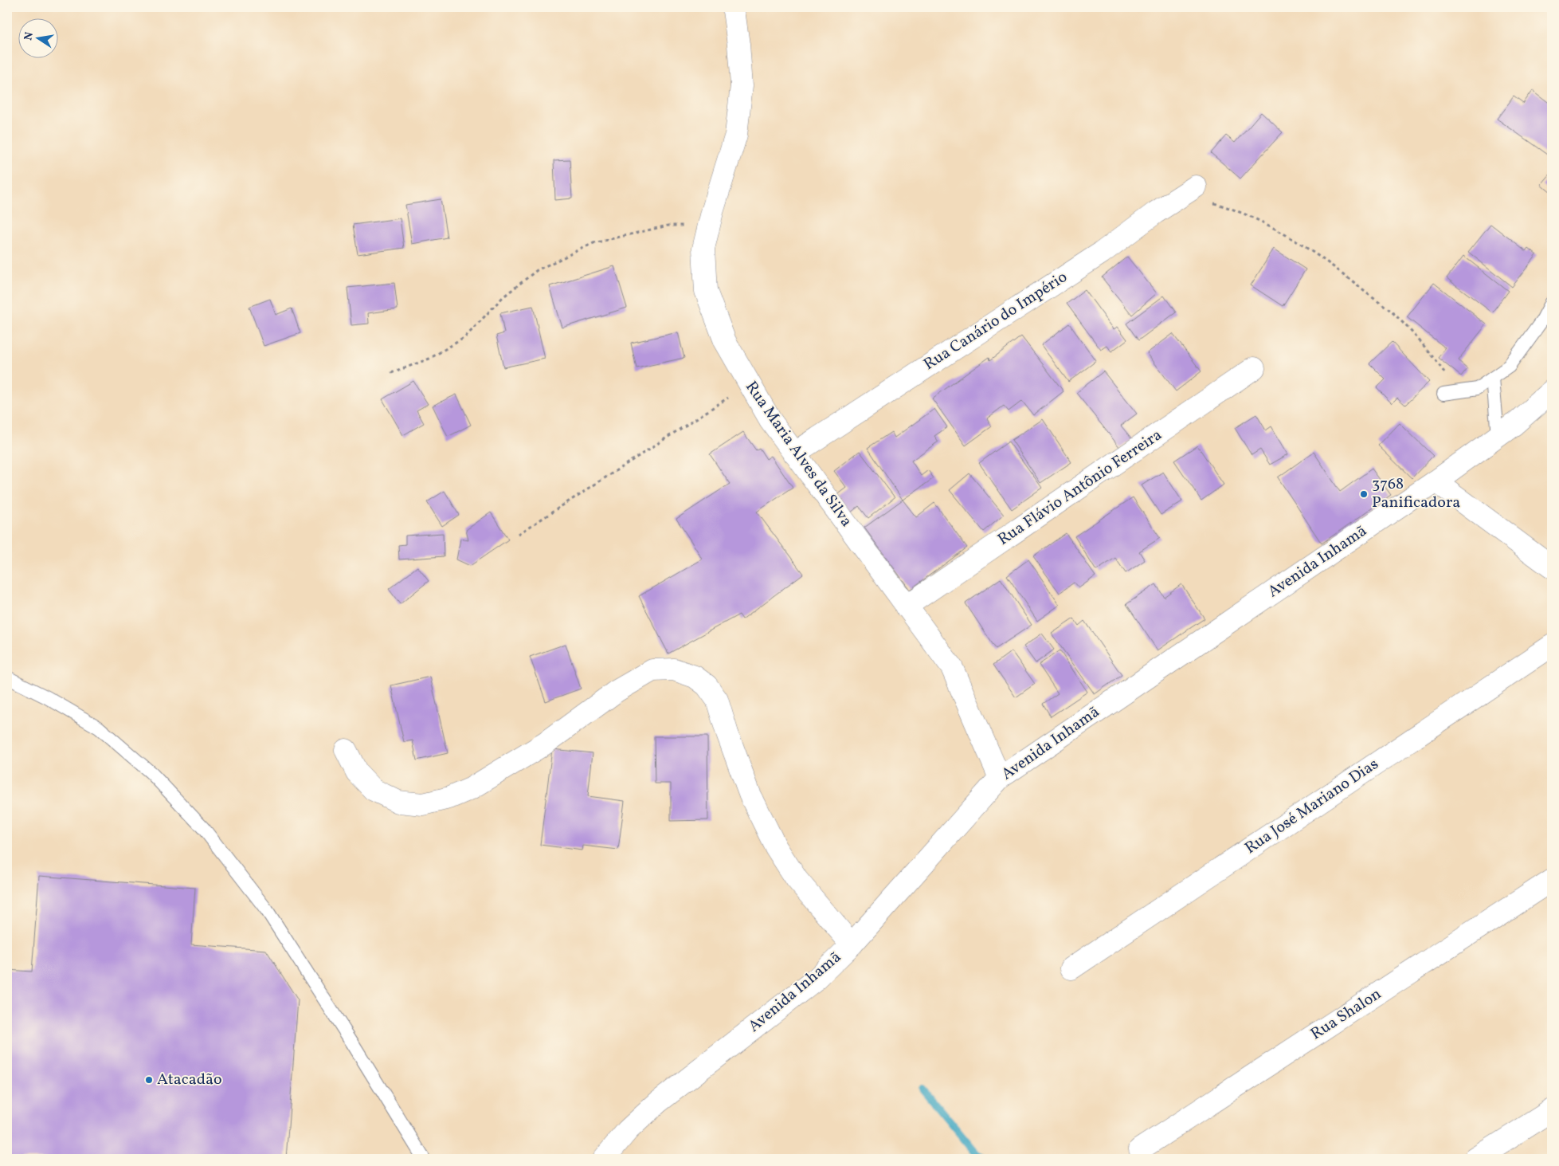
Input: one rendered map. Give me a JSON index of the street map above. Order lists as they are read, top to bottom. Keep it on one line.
{"streets":{"street":["Rua Canário do Império","Rua Maria Alves da Silva","Rua Flávio Antônio Ferreira","Avenida Inhamã","Rua José Mariano Dias","Rua Shalon"]},"crossings":[["Rua Canário do Império","Rua Maria Alves da Silva"],["Rua Maria Alves da Silva","Rua Flávio Antônio Ferreira"],["Rua Maria Alves da Silva","Avenida Inhamã"]],"places":["3768 Panificadora","Atacadão"],"north":"left"}
